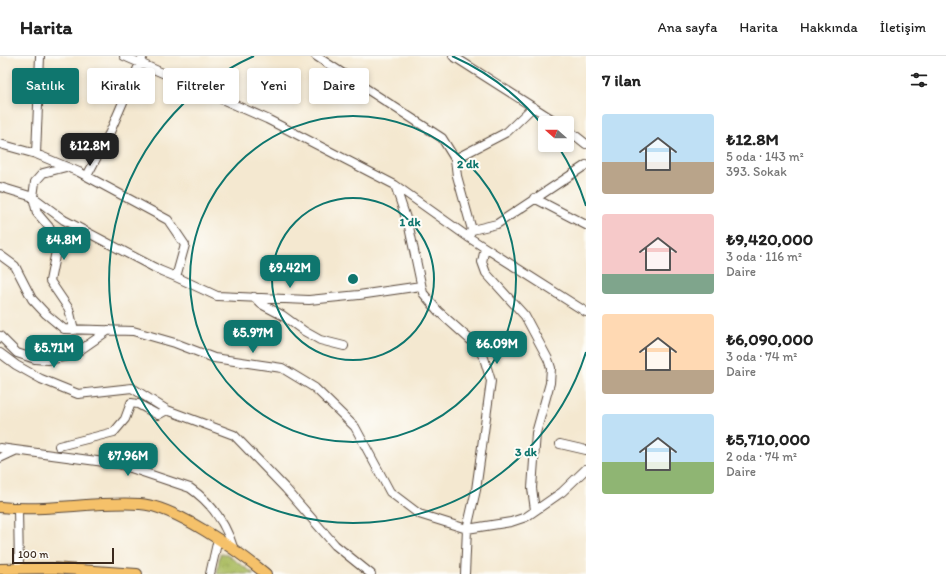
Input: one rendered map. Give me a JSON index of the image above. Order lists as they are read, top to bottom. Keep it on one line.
{"scale_bar":"100 m","north":"left","page":{"header":"Harita","nav":["Ana sayfa","Harita","Hakkında","İletişim"],"heading":"7 ilan","chip":["Satılık","Kiralık","Filtreler","Yeni","Daire"],"list":[{"name":"₺12.8M","note":"5 oda · 143 m² · 393. Sokak"},{"name":"₺9,420,000","note":"3 oda · 116 m² · Daire"},{"name":"₺6,090,000","note":"3 oda · 74 m² · Daire"},{"name":"₺5,710,000","note":"2 oda · 74 m² · Daire"}],"price":["₺12.8M","₺4.8M","₺9.42M","₺5.97M","₺6.09M","₺5.71M","₺7.96M"],"scale":"100 m"},"rings":["2 dk","1 dk","3 dk"]}
